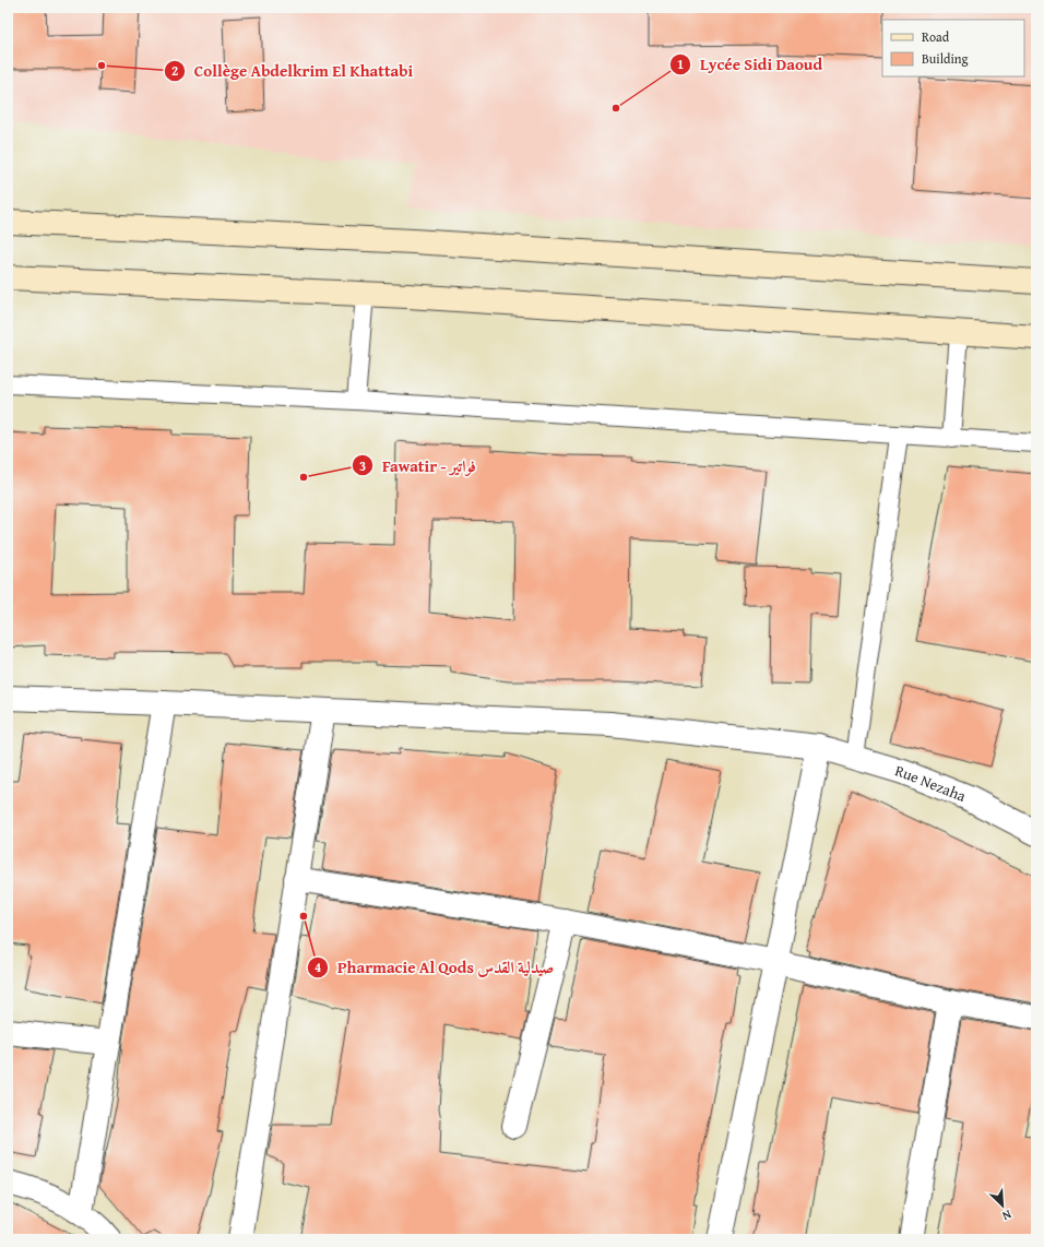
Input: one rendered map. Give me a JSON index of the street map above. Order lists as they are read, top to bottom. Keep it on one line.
{"streets":{"street":["Rue Nezaha"]},"places":["Collège Abdelkrim El Khattabi","Lycée Sidi Daoud","Fawatir - فواتير","Pharmacie Al Qods صيدلية القدس"],"legend":["Road","Building"],"north":"bottom right"}
